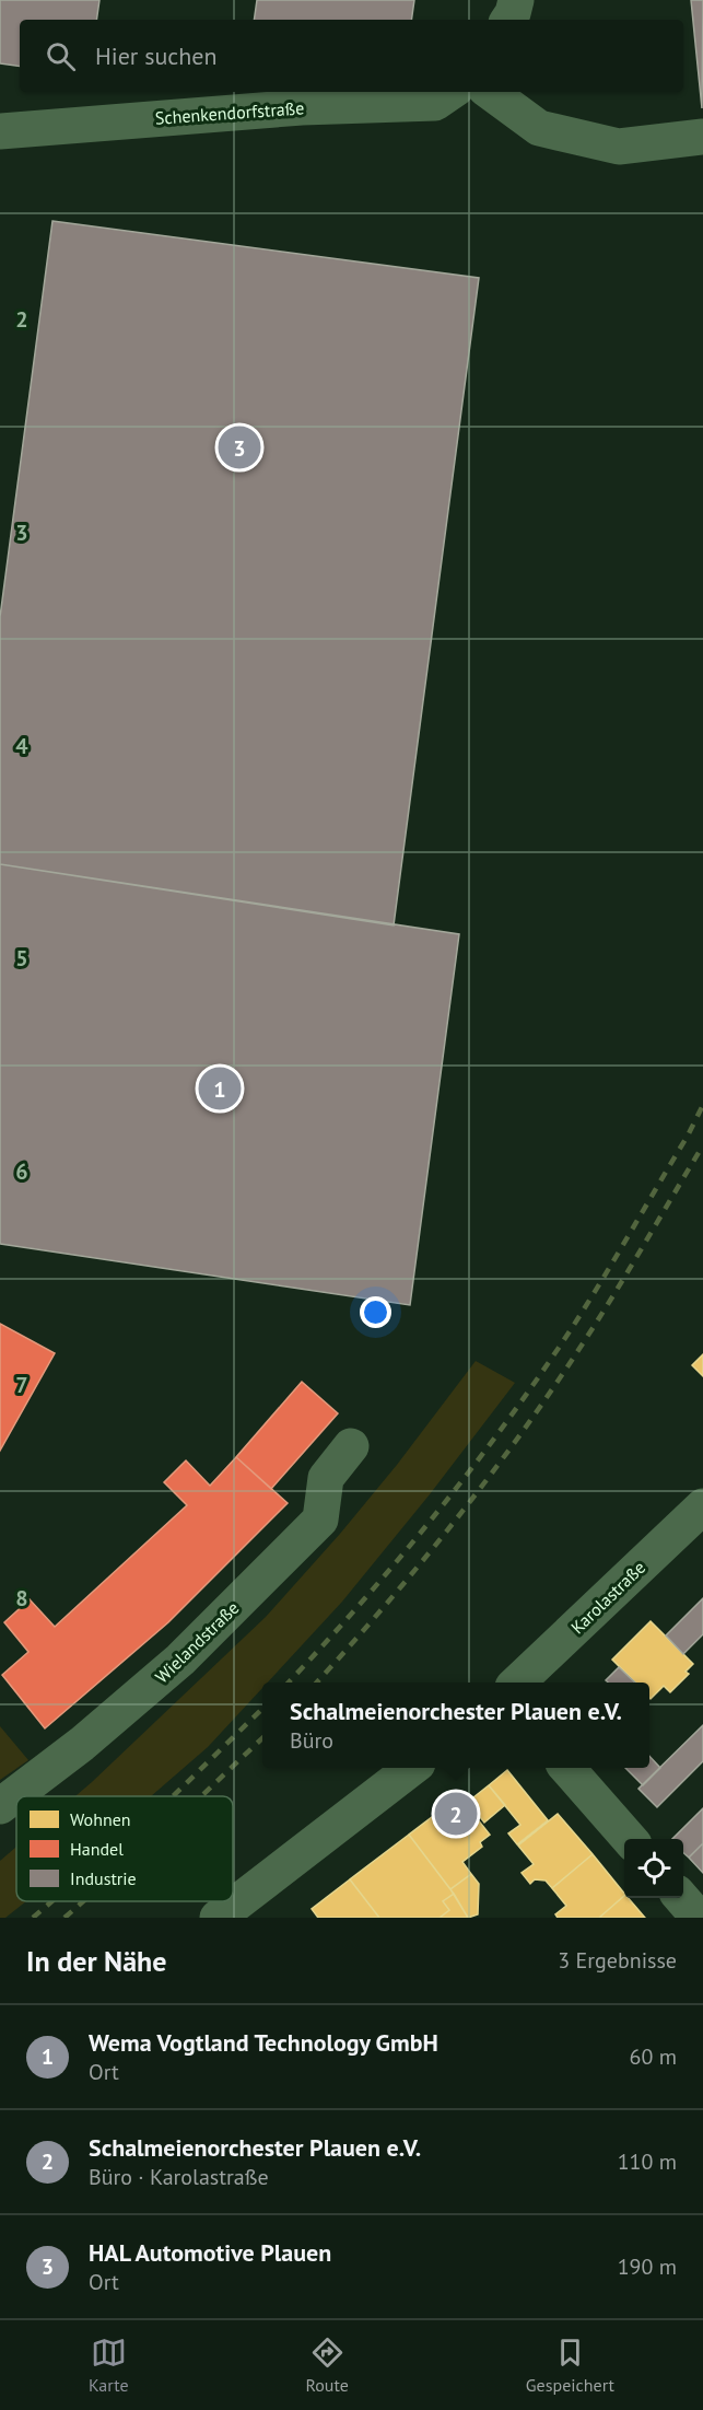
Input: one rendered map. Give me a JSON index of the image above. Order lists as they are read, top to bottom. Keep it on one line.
{"streets":{"street":["Schenkendorfstraße","Karolastraße","Wielandstraße"]},"legend":["Wohnen","Handel","Industrie"],"page":{"search":"Hier suchen","pins":["3","1","2"],"popup":["Schalmeienorchester Plauen e.V.","Büro"],"heading":["In der Nähe","3 Ergebnisse"],"list":[{"mark":"1","name":"Wema Vogtland Technology GmbH","note":"Ort","value":"60 m"},{"mark":"2","name":"Schalmeienorchester Plauen e.V.","note":"Büro · Karolastraße","value":"110 m"},{"mark":"3","name":"HAL Automotive Plauen","note":"Ort","value":"190 m"}],"nav":["Karte","Route","Gespeichert"]},"grid":{"rows":["2","3","4","5","6","7","8"]}}
